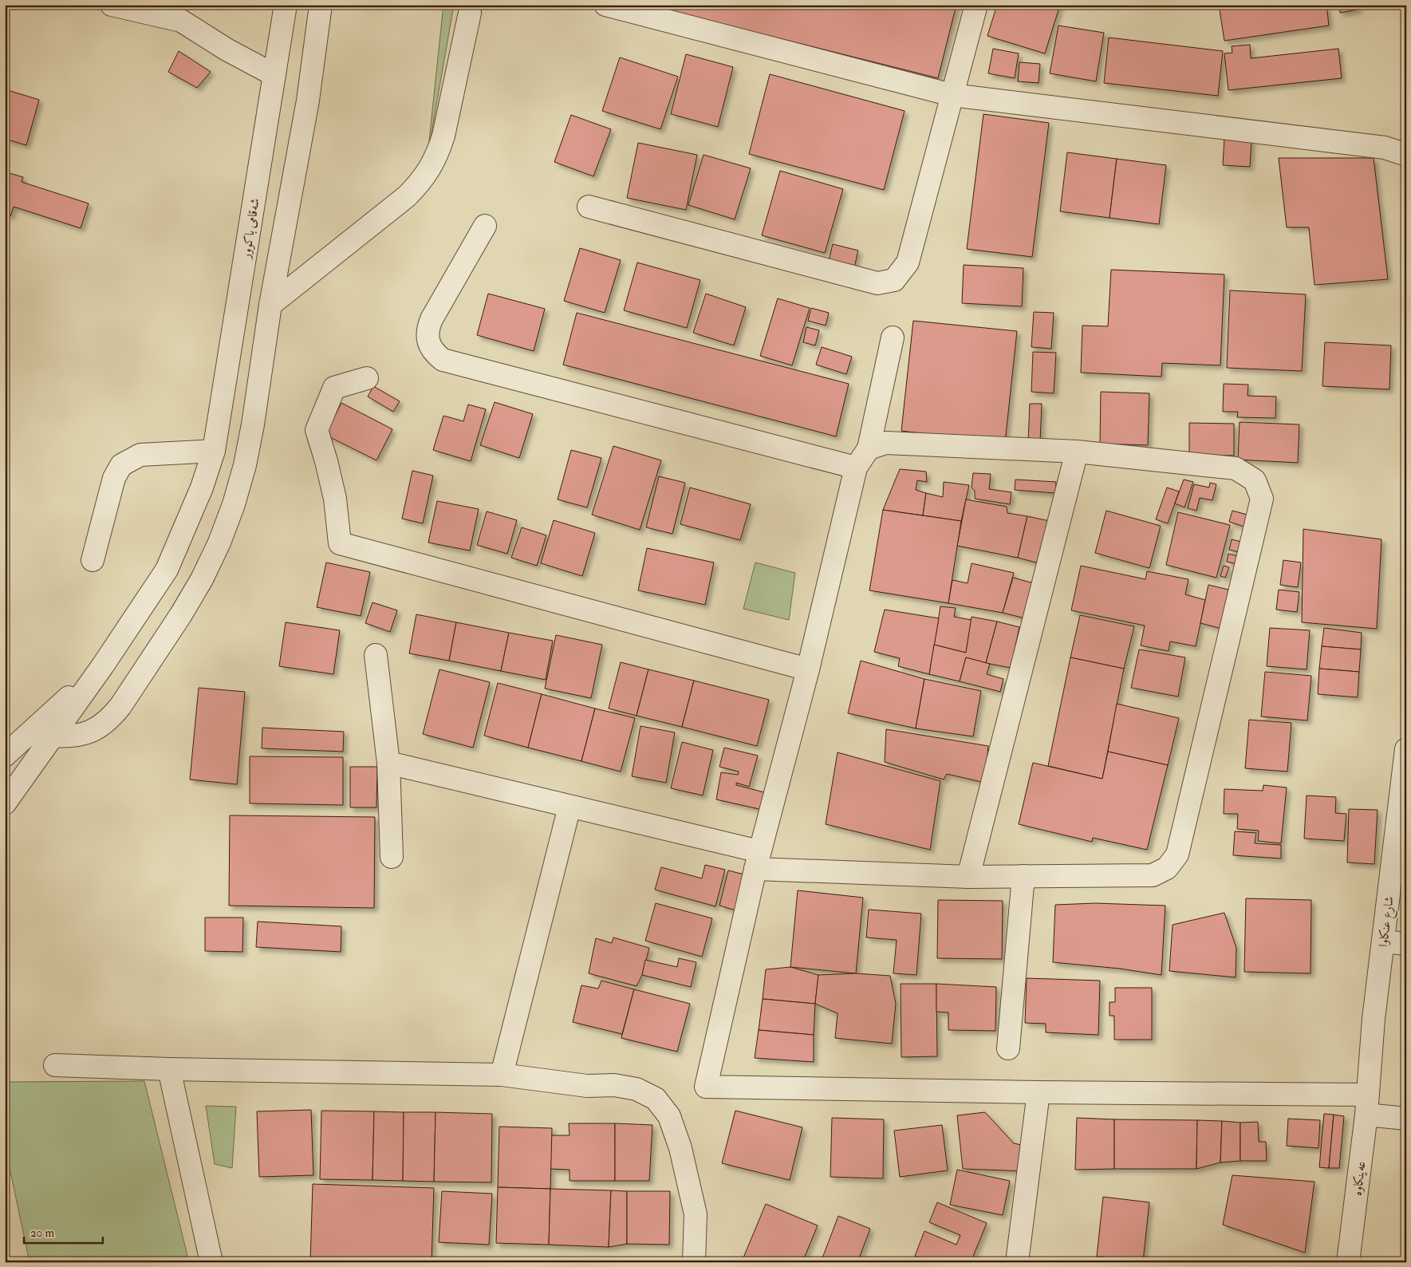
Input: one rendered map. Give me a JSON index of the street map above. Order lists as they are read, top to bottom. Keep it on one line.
{"streets":{"street":["شەقامی باکوور","شارع عنكاوا","عەینکاوە"]},"crossings":[["شارع عنكاوا","عەینکاوە"]],"scale_bar":"20 m"}
